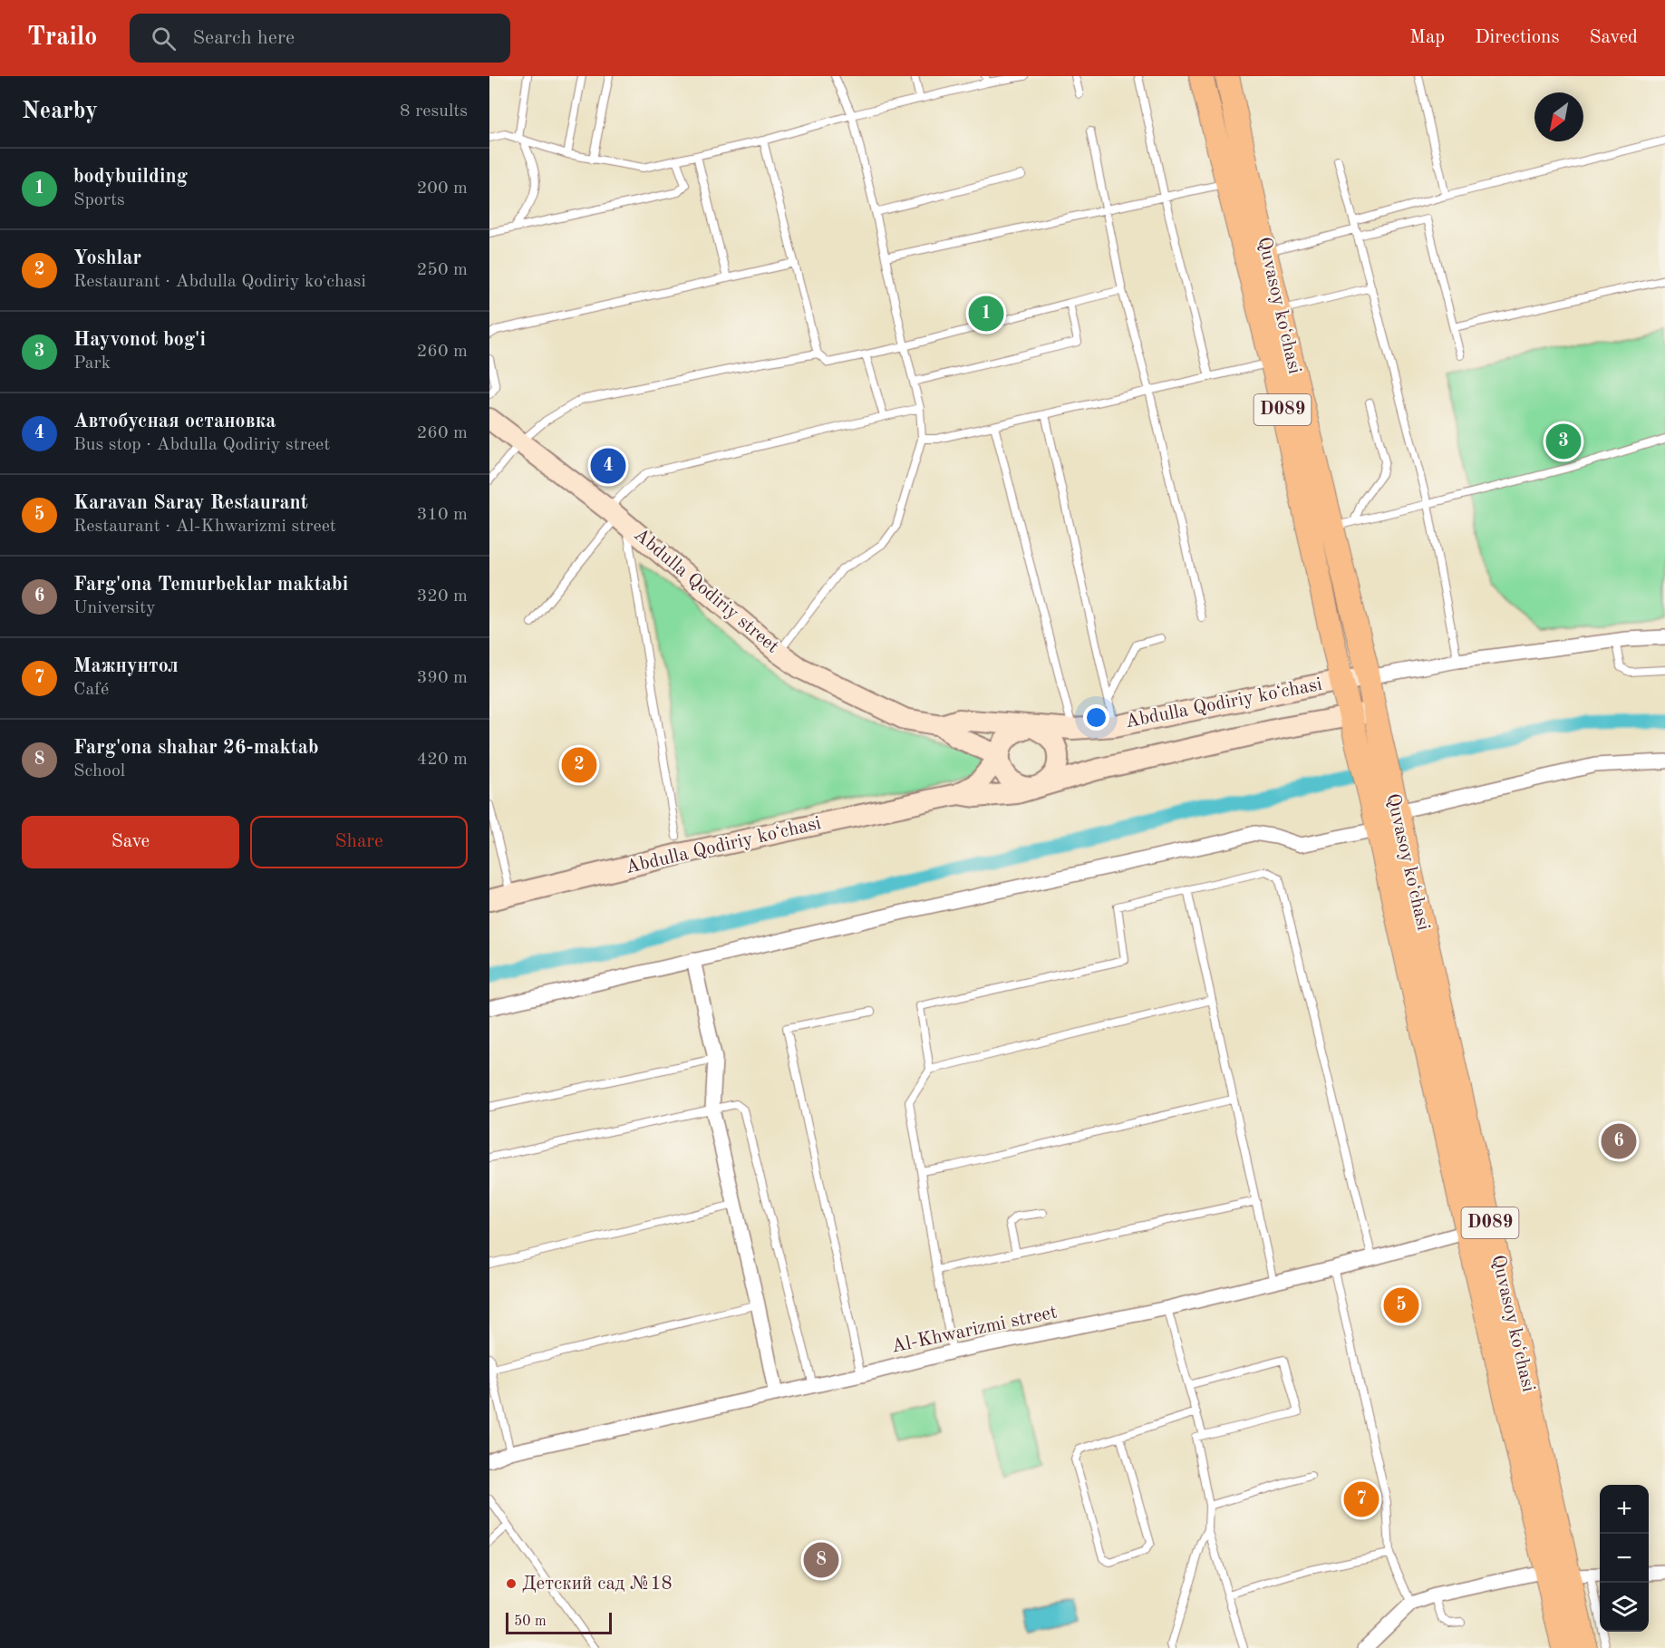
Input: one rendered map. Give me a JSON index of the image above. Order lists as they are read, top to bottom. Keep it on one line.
{"streets":{"main road":["Quvasoy koʻchasi","D089"],"street":["Abdulla Qodiriy street","Abdulla Qodiriy koʻchasi","Al-Khwarizmi street"]},"crossings":[["Quvasoy koʻchasi","Abdulla Qodiriy koʻchasi"],["Quvasoy koʻchasi","Al-Khwarizmi street"],["Abdulla Qodiriy street","Abdulla Qodiriy koʻchasi"]],"places":["Детский сад №18"],"scale_bar":"50 m","north":"bottom left","page":{"header":"Trailo","search":"Search here","nav":["Map","Directions","Saved"],"heading":["Nearby","8 results"],"list":[{"mark":"1","name":"bodybuilding","note":"Sports","value":"200 m"},{"mark":"2","name":"Yoshlar","note":"Restaurant · Abdulla Qodiriy koʻchasi","value":"250 m"},{"mark":"3","name":"Hayvonot bog'i","note":"Park","value":"260 m"},{"mark":"4","name":"Автобусная остановка","note":"Bus stop · Abdulla Qodiriy street","value":"260 m"},{"mark":"5","name":"Karavan Saray Restaurant","note":"Restaurant · Al-Khwarizmi street","value":"310 m"},{"mark":"6","name":"Farg'ona Temurbeklar maktabi","note":"University","value":"320 m"},{"mark":"7","name":"Мажнунтол","note":"Café","value":"390 m"},{"mark":"8","name":"Farg'ona shahar 26-maktab","note":"School","value":"420 m"}],"pins":["1","3","4","2","6","5","7","8"],"buttons":["Save","Share"],"map_buttons":["+","−"],"scale":"50 m"}}
